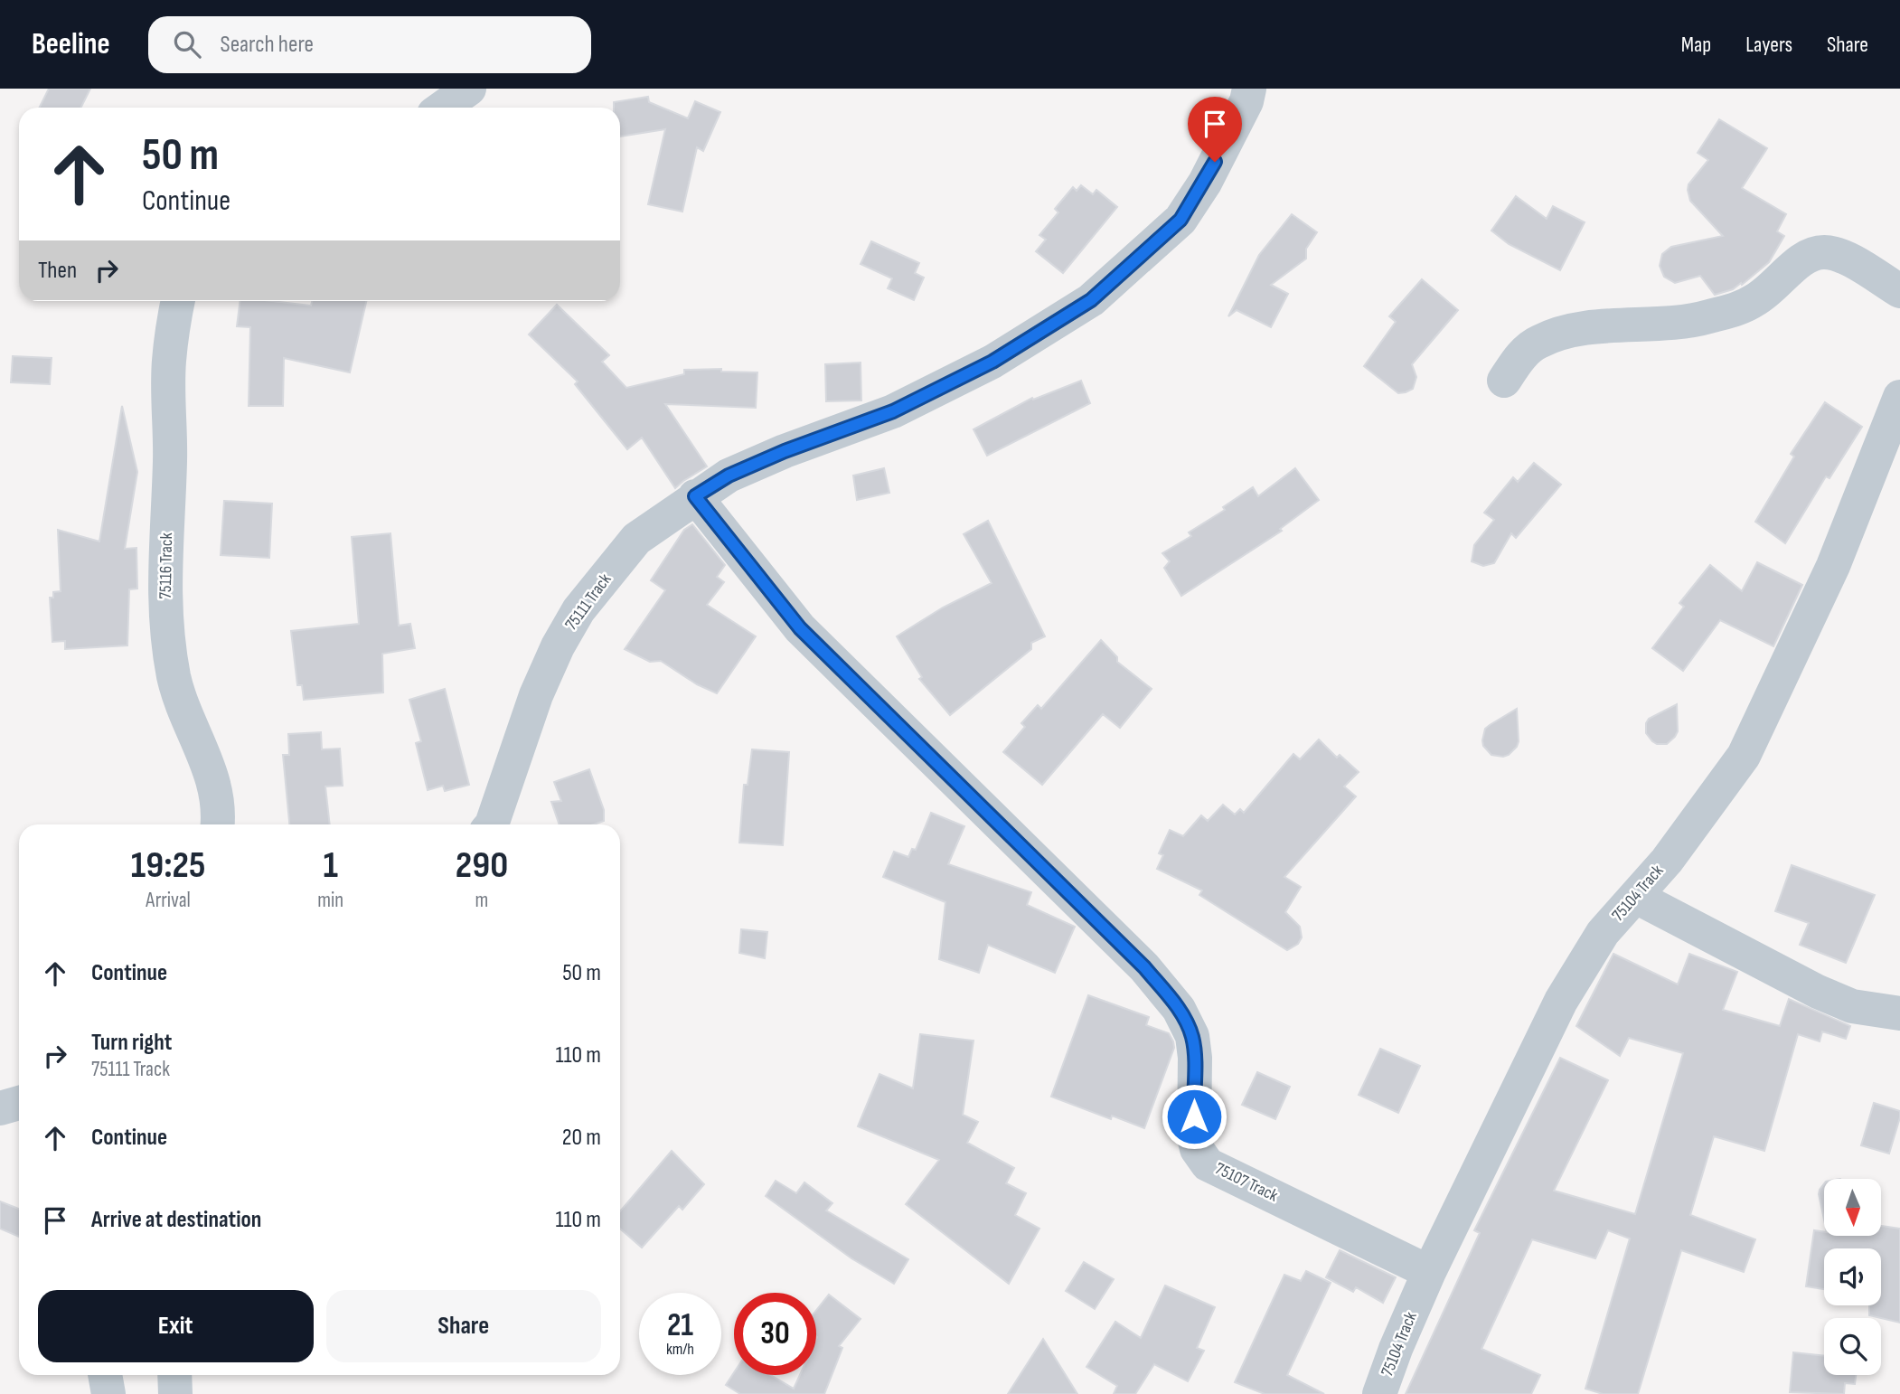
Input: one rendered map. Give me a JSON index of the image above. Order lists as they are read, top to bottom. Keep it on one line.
{"streets":{"street":["75116 Track","75111 Track","75104 Track","75107 Track"]},"crossings":[["75111 Track","75107 Track"],["75104 Track","75107 Track"]],"north":"bottom","page":{"header":"Beeline","search":"Search here","nav":["Map","Layers","Share"],"turn":["50 m","Continue"],"then":"Then","eta":["19:25","Arrival","1","min","290","m"],"list":[{"name":"Continue","value":"50 m"},{"name":"Turn right","note":"75111 Track","value":"110 m"},{"name":"Continue","value":"20 m"},{"name":"Arrive at destination","value":"110 m"}],"buttons":["Exit","Share"],"speed":"21 km/h","limit":"30"}}
